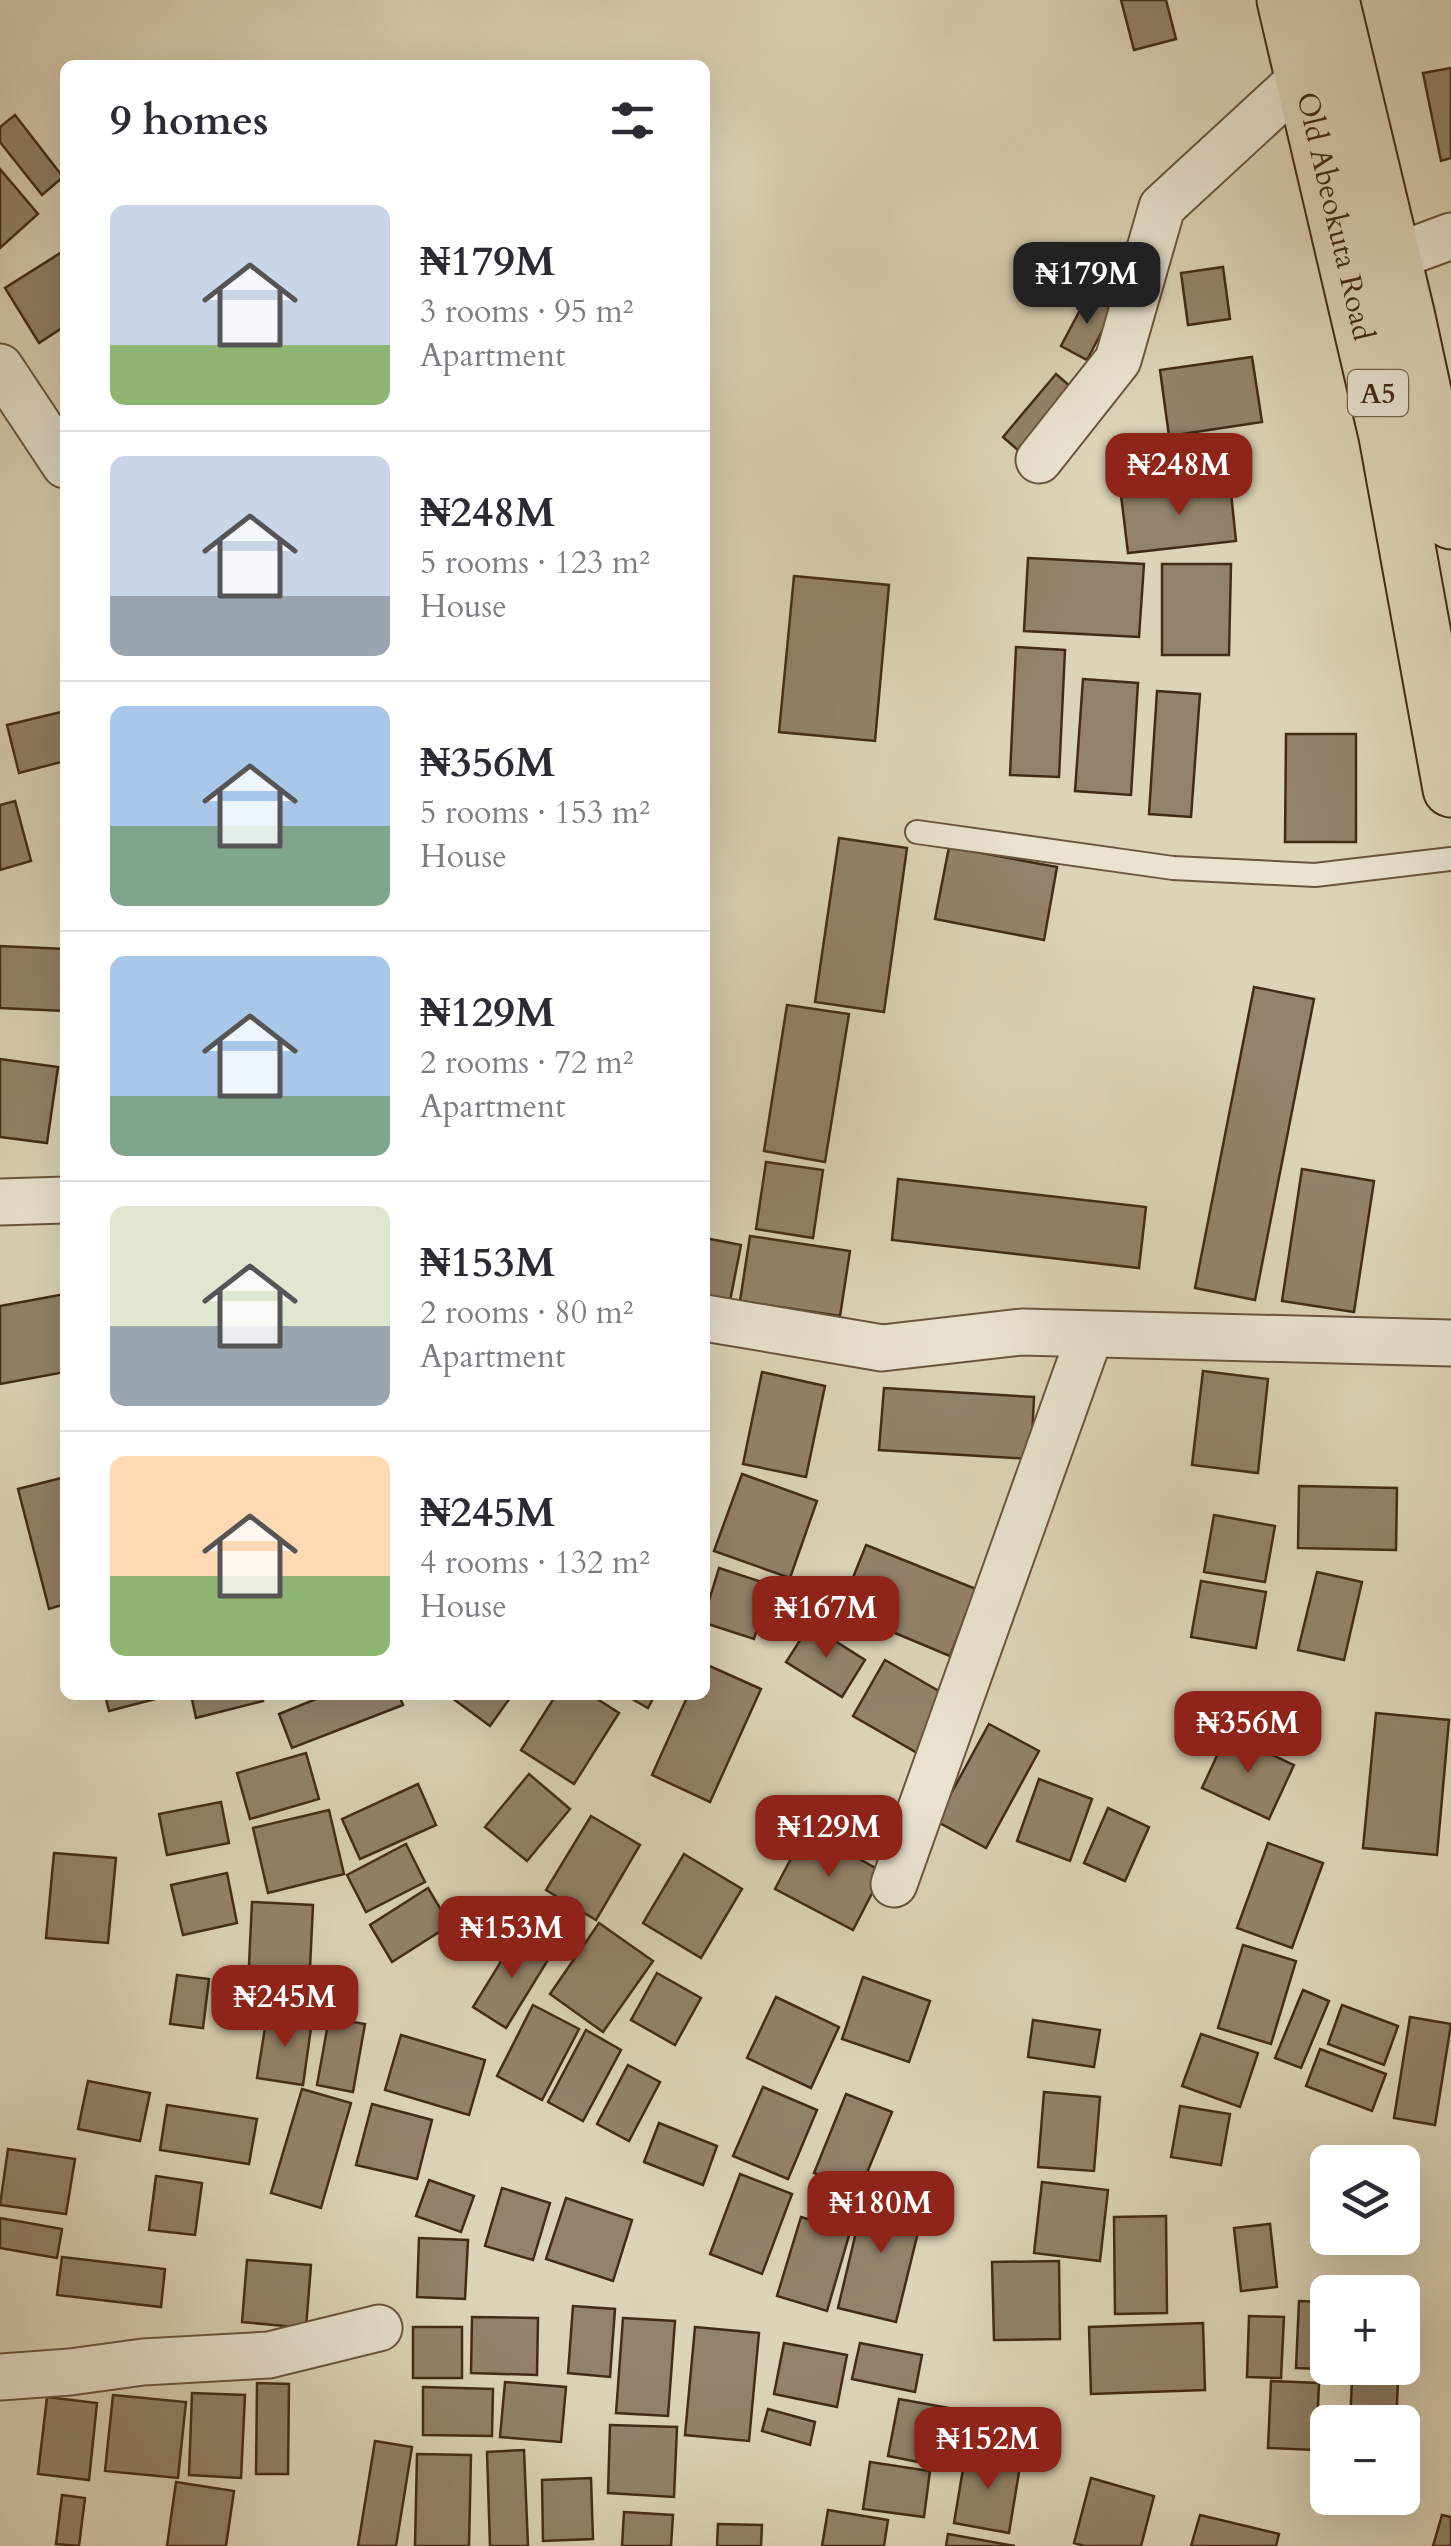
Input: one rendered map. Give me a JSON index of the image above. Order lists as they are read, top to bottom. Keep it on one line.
{"streets":{"highway":["Old Abeokuta Road","A5"]},"page":{"heading":"9 homes","list":[{"name":"₦179M","note":"3 rooms · 95 m² · Apartment"},{"name":"₦248M","note":"5 rooms · 123 m² · House"},{"name":"₦356M","note":"5 rooms · 153 m² · House"},{"name":"₦129M","note":"2 rooms · 72 m² · Apartment"},{"name":"₦153M","note":"2 rooms · 80 m² · Apartment"},{"name":"₦245M","note":"4 rooms · 132 m² · House"}],"price":["₦179M","₦248M","₦167M","₦356M","₦129M","₦153M","₦245M","₦180M","₦152M"],"map_buttons":["+","−"]}}
